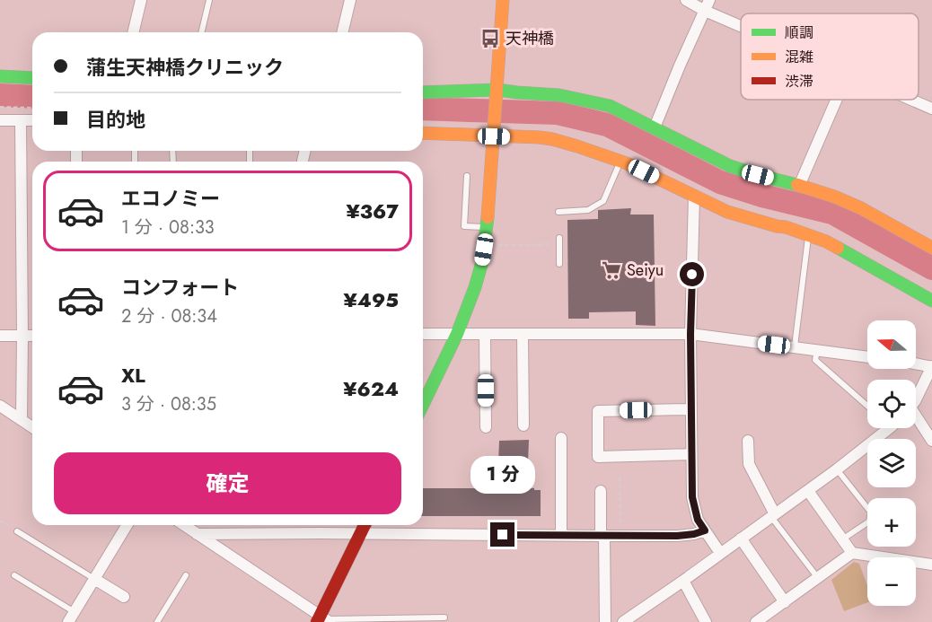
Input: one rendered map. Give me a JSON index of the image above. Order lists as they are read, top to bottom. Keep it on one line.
{"places":{"bus stop":["天神橋"],"supermarket":["Seiyu"]},"legend":["順調","混雑","渋滞"],"north":"left","page":{"banner":["蒲生天神橋クリニック","目的地"],"list":[{"name":"エコノミー","note":"1 分 · 08:33","value":"¥367"},{"name":"コンフォート","note":"2 分 · 08:34","value":"¥495"},{"name":"XL","note":"3 分 · 08:35","value":"¥624"}],"map_buttons":["+","−"],"buttons":"確定","bubble":"1 分"}}
